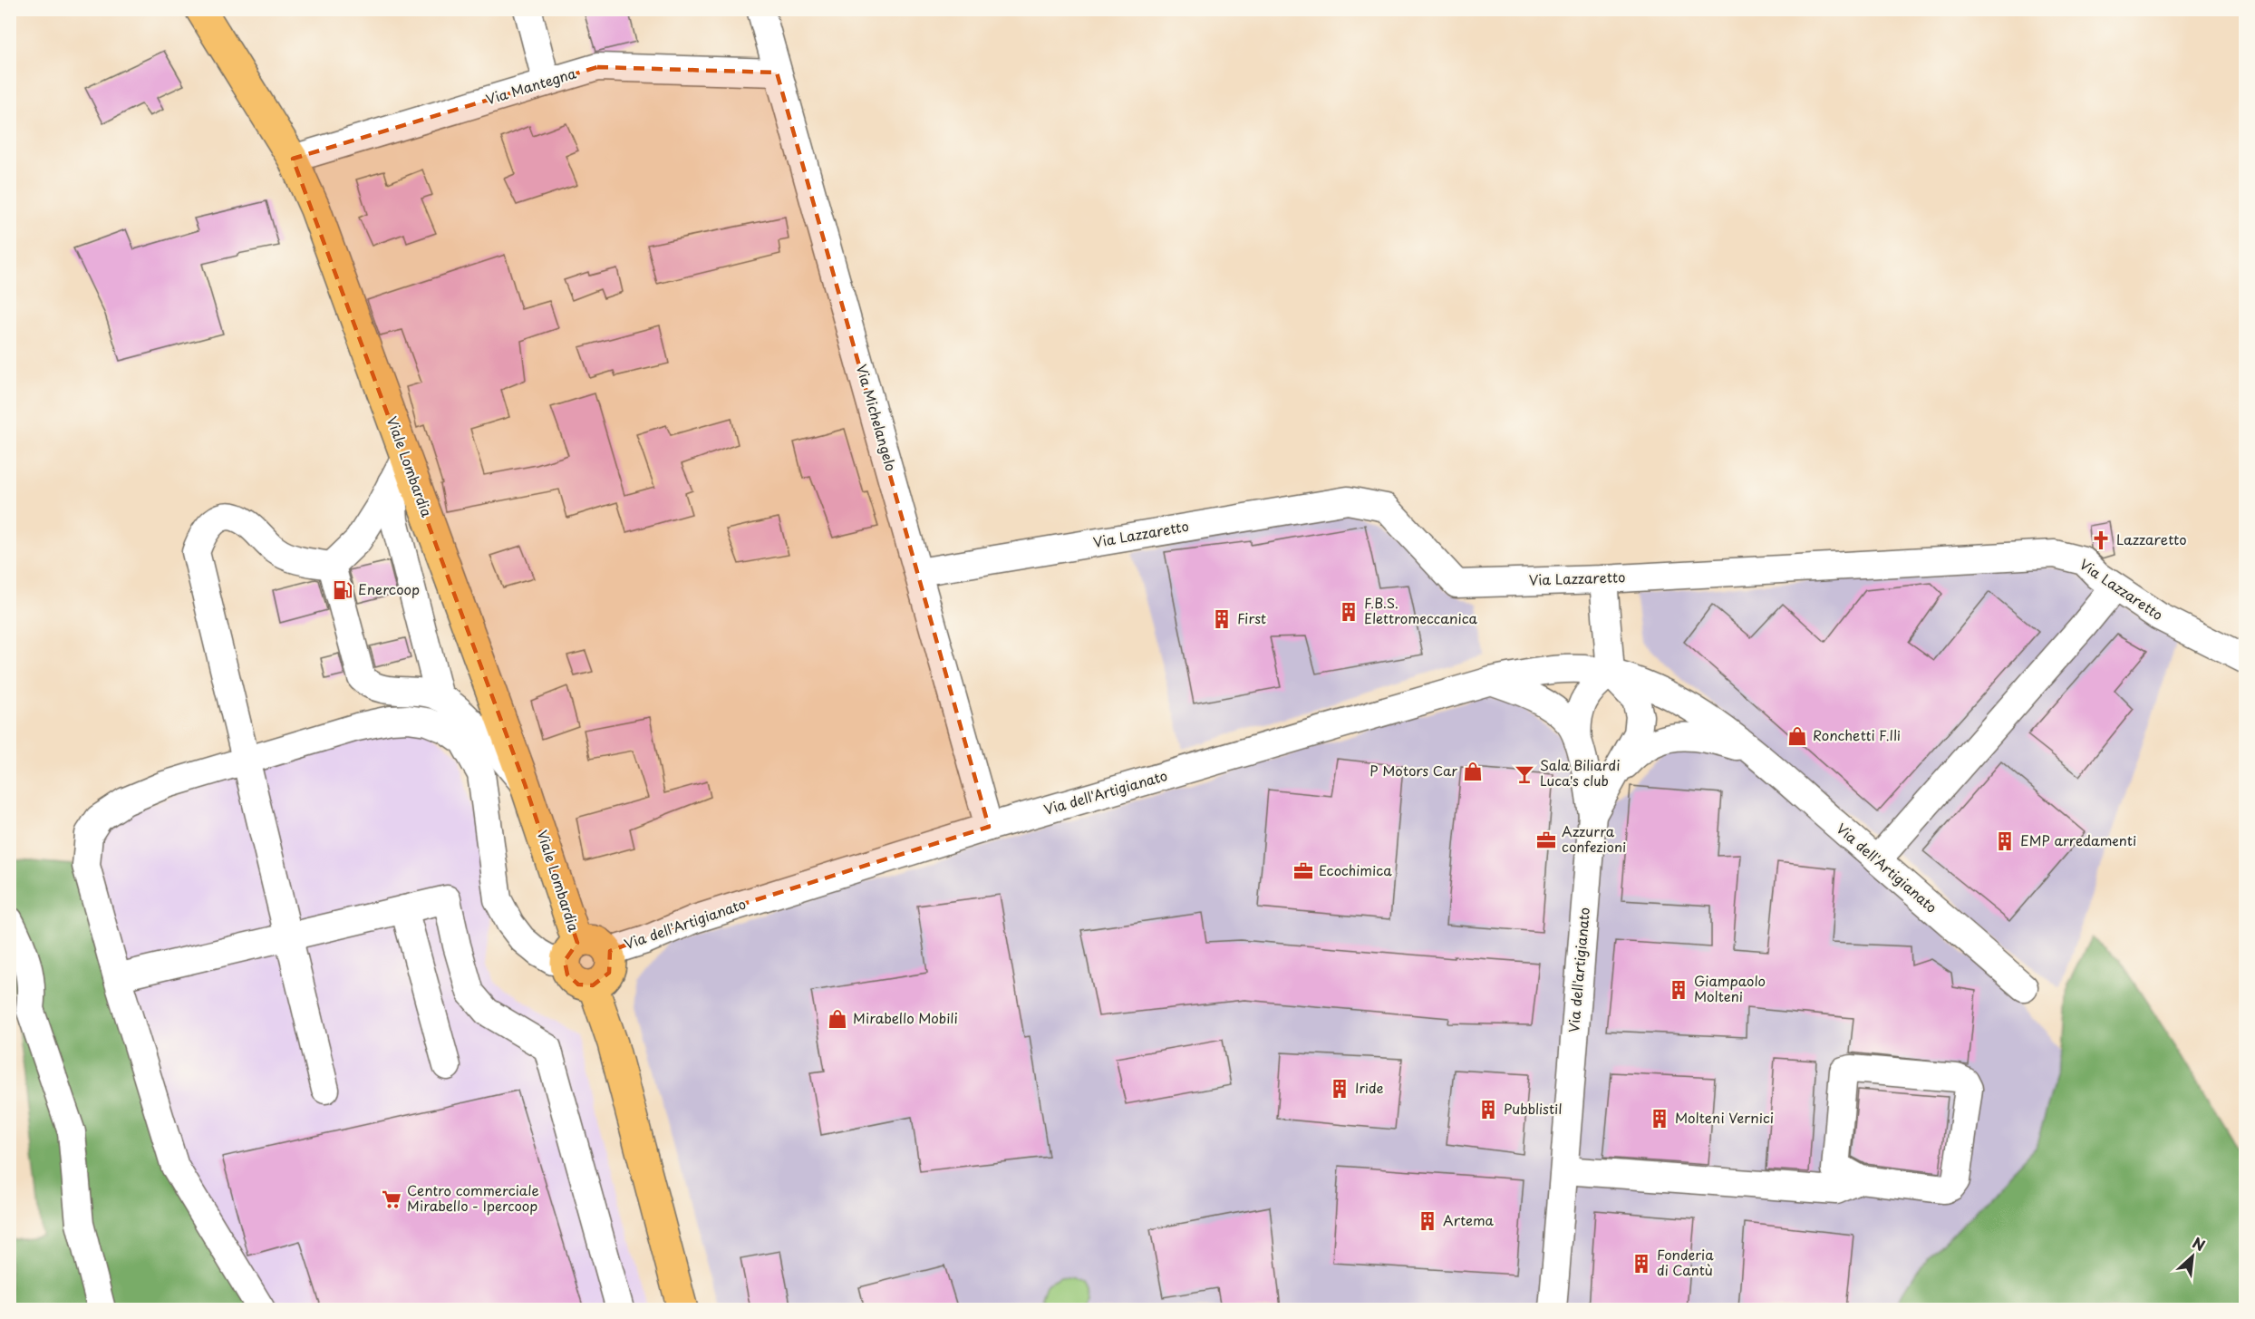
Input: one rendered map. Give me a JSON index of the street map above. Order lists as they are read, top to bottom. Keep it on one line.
{"streets":{"main road":["Viale Lombardia"],"street":["Via Mantegna","Via Michelangelo","Via Lazzaretto","Via dell'Artigianato","Via dell'artigianato"]},"crossings":[["Via Mantegna","Via Michelangelo"],["Via Mantegna","Viale Lombardia"],["Via Michelangelo","Via Lazzaretto"],["Via Michelangelo","Via dell'Artigianato"],["Viale Lombardia","Via dell'Artigianato"],["Via dell'Artigianato","Via dell'artigianato"]],"places":{"church":["Lazzaretto"],"fuel station":["Enercoop"],"building":["F.B.S. Elettromeccanica","First","EMP arredamenti","Giampaolo Molteni","Iride","Pubblistil","Molteni Vernici","Artema","Fonderia di Cantù"],"shop":["Ronchetti F.lli","P Motors Car","Mirabello Mobili"],"bar":["Sala Biliardi Luca's club"],"office":["Azzurra confezioni","Ecochimica"],"supermarket":["Centro commerciale Mirabello - Ipercoop"]},"north":"top right"}
